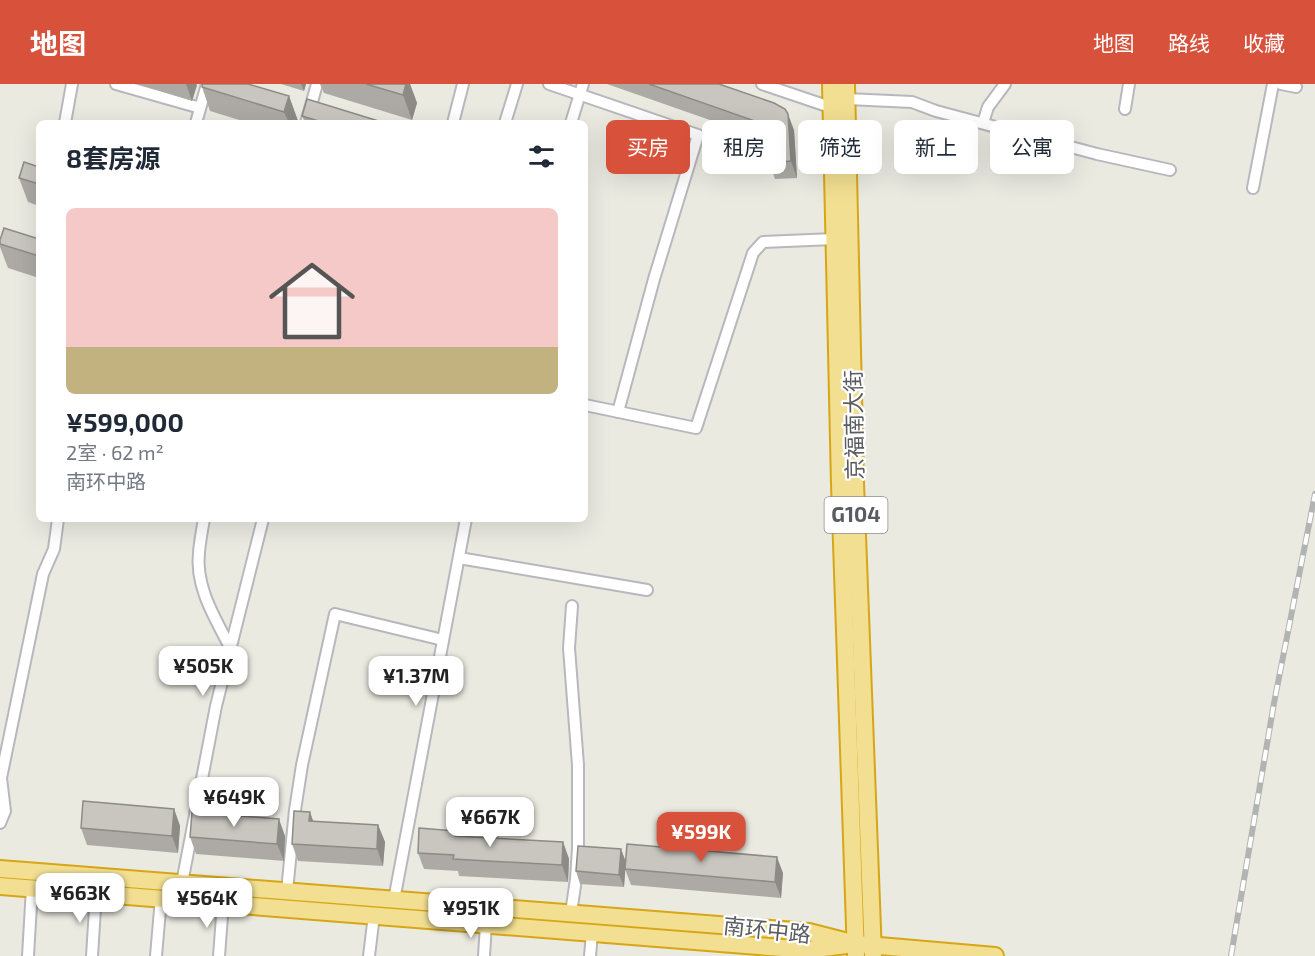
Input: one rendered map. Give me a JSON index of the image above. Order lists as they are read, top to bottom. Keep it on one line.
{"streets":{"highway":["京福南大街","G104","南环中路"]},"crossings":[["京福南大街","南环中路"]],"page":{"header":"地图","nav":["地图","路线","收藏"],"chip":["买房","租房","筛选","新上","公寓"],"heading":"8套房源","list":[{"name":"¥599,000","note":"2室 · 62 m² · 南环中路"}],"price":["¥505K","¥1.37M","¥649K","¥667K","¥599K","¥663K","¥564K","¥951K"]}}
